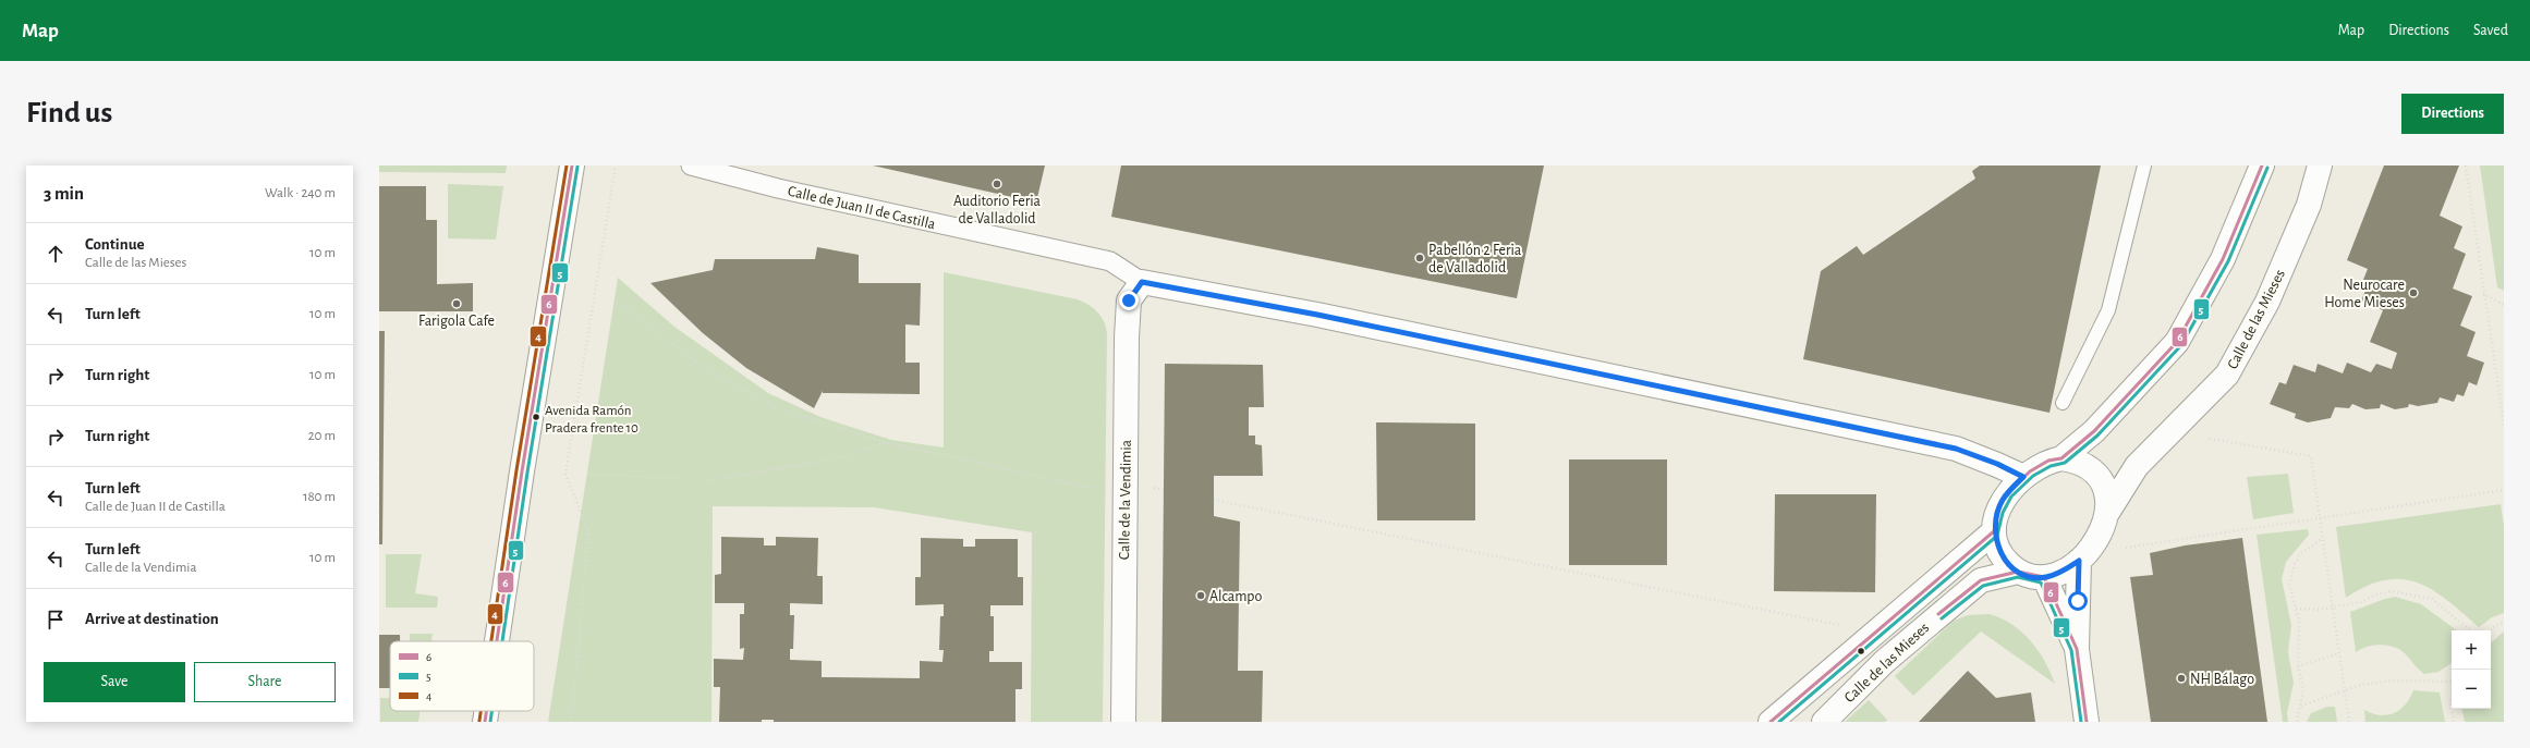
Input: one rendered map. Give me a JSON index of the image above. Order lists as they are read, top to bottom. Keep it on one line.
{"streets":{"street":["Calle de Juan II de Castilla","Calle de las Mieses","Calle de la Vendimia"]},"crossings":[["Calle de Juan II de Castilla","Calle de las Mieses"],["Calle de Juan II de Castilla","Calle de la Vendimia"]],"places":["Auditorio Feria de Valladolid","Pabellón 2 Feria de Valladolid","Neurocare Home Mieses","Farigola Cafe","Avenida Ramón Pradera frente 10","Alcampo","NH Bálago"],"lines":["transit line 6","transit line 4","transit line 5"],"legend":["6","5","4"],"page":{"header":"Map","nav":["Map","Directions","Saved"],"buttons":["Directions",["Save","Share"]],"title":"Find us","heading":["3 min","Walk · 240 m"],"list":[["Continue","Calle de las Mieses","10 m"],["Turn left","10 m"],["Turn right","10 m"],["Turn right","20 m"],["Turn left","Calle de Juan II de Castilla","180 m"],["Turn left","Calle de la Vendimia","10 m"],"Arrive at destination"],"map_buttons":["+","−"]}}
